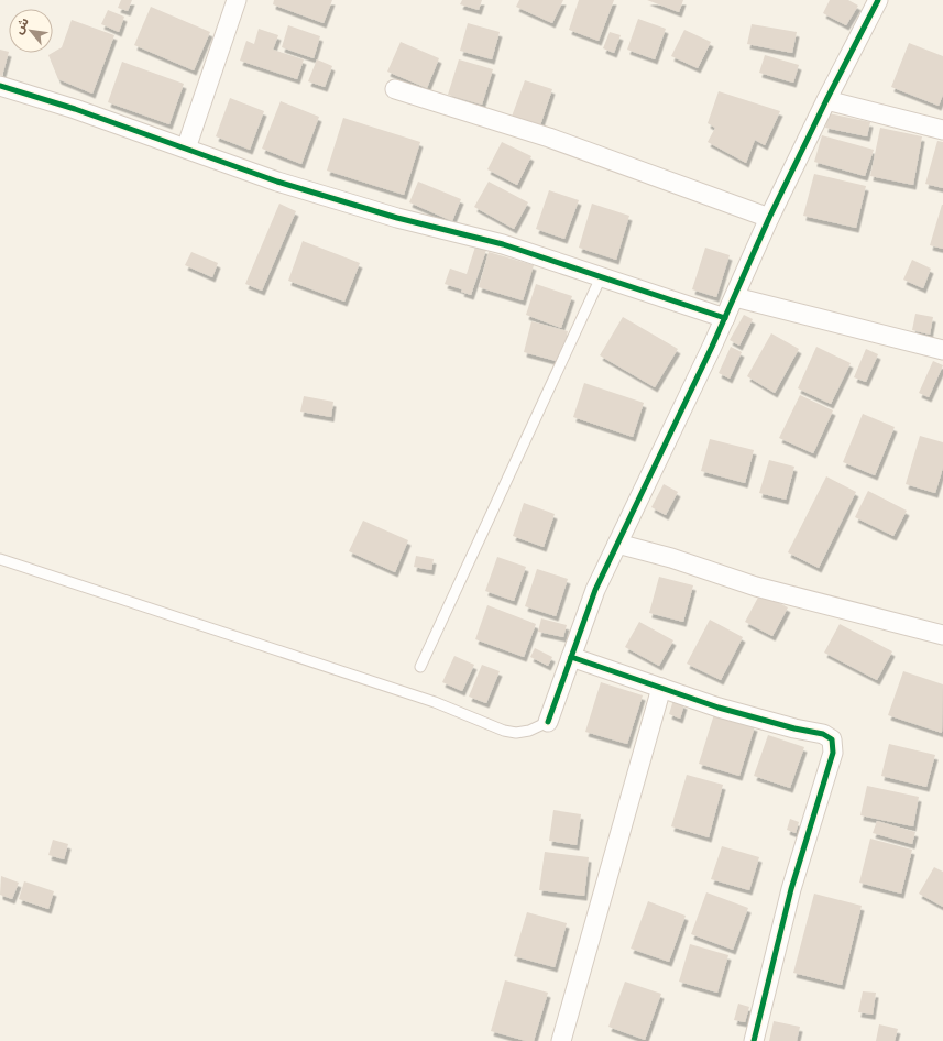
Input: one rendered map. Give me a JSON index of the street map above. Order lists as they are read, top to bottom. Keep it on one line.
{"north":"top left"}
